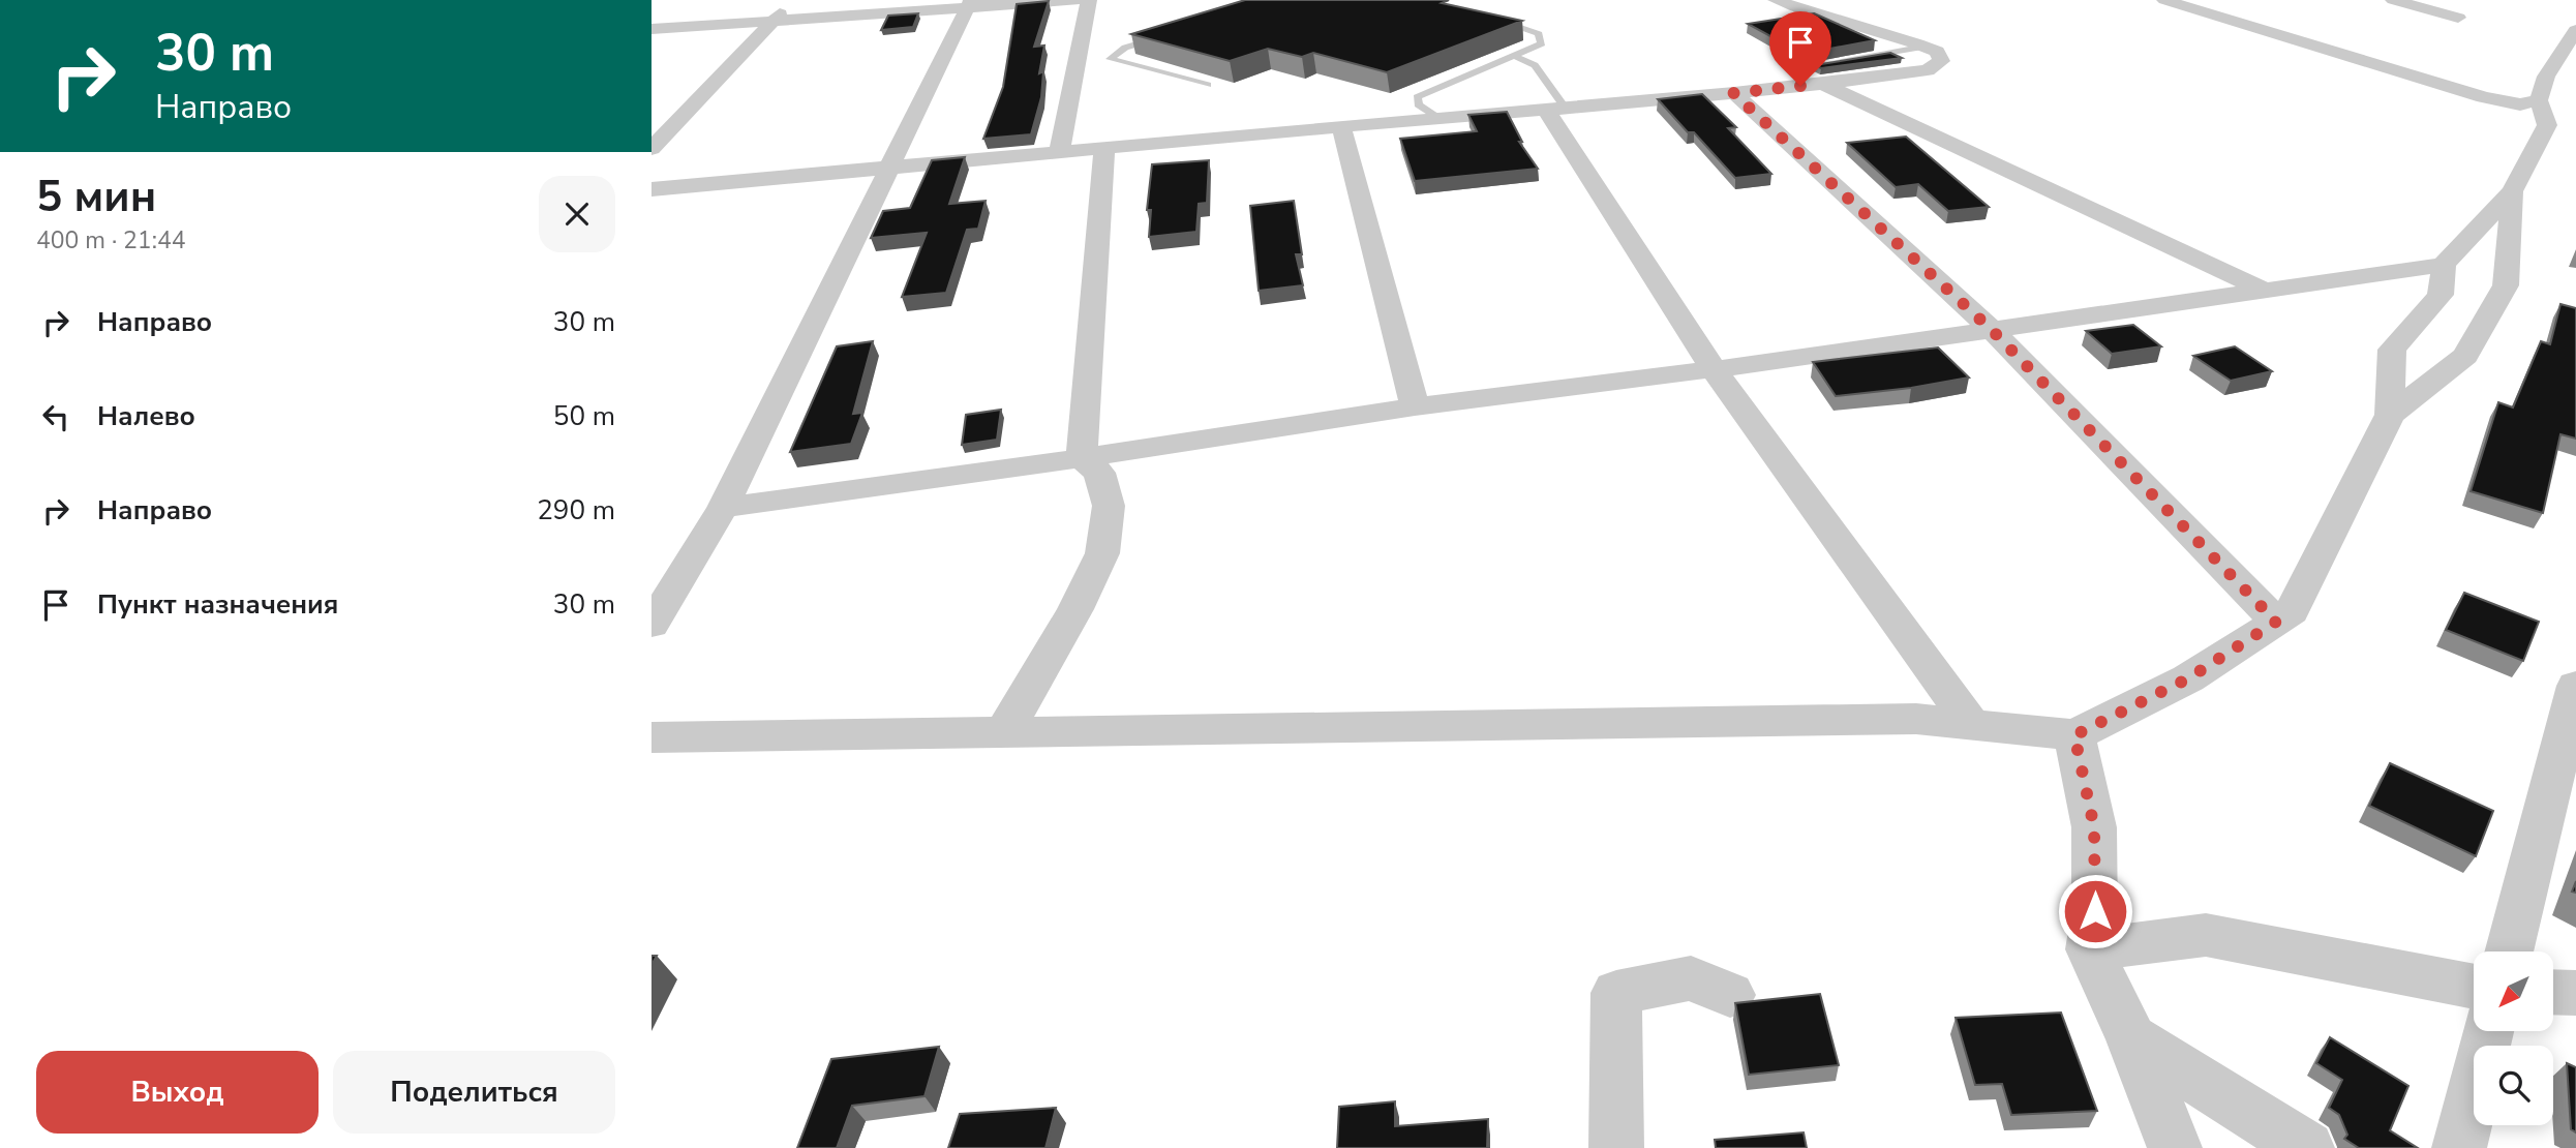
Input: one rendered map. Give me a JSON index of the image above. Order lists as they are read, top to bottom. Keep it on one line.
{"north":"bottom left","page":{"turn":["30 m","Направо"],"heading":["5 мин","400 m · 21:44"],"list":[{"name":"Направо","value":"30 m"},{"name":"Налево","value":"50 m"},{"name":"Направо","value":"290 m"},{"name":"Пункт назначения","value":"30 m"}],"buttons":["Выход","Поделиться"]}}
